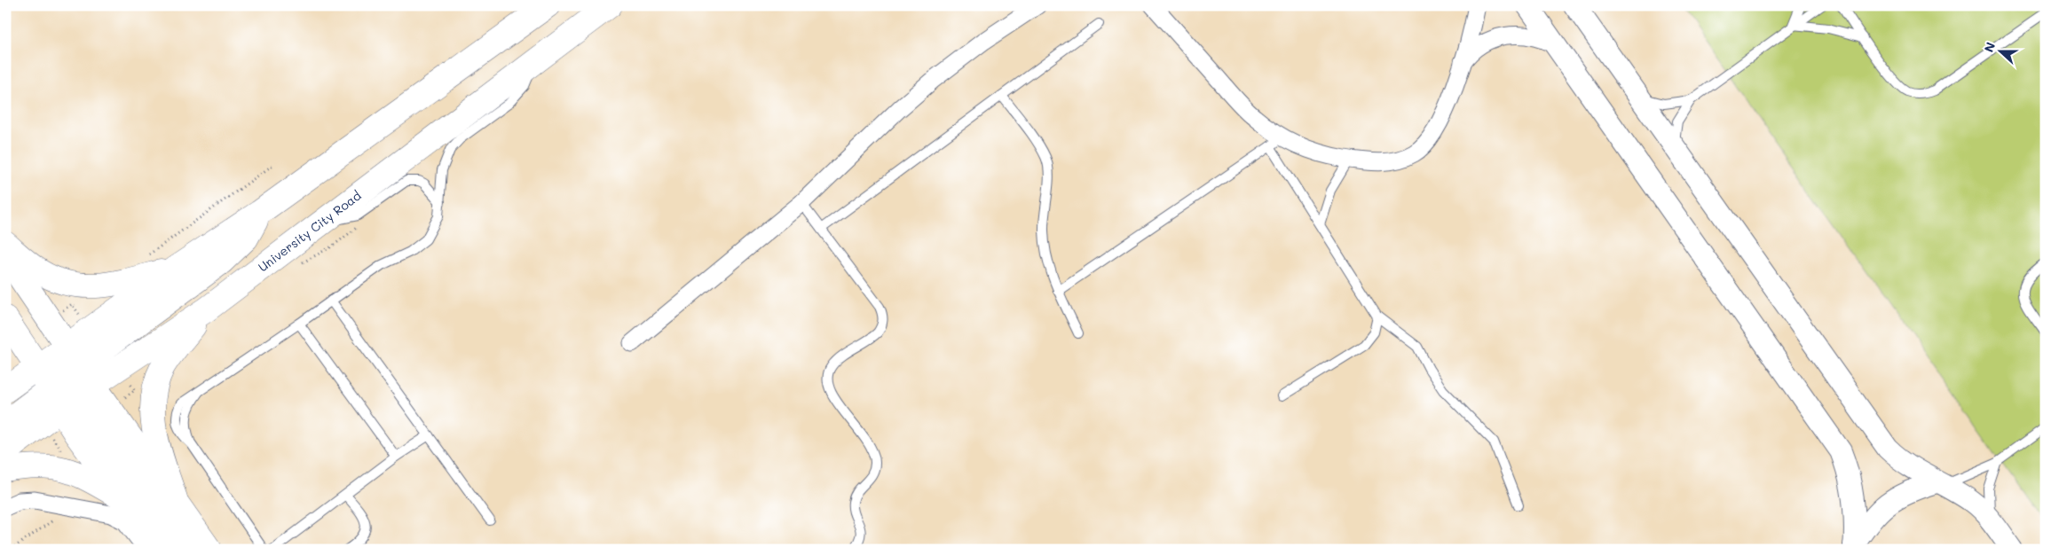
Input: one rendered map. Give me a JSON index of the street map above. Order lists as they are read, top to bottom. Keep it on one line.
{"streets":{"main road":["University City Road"]},"north":"left"}
